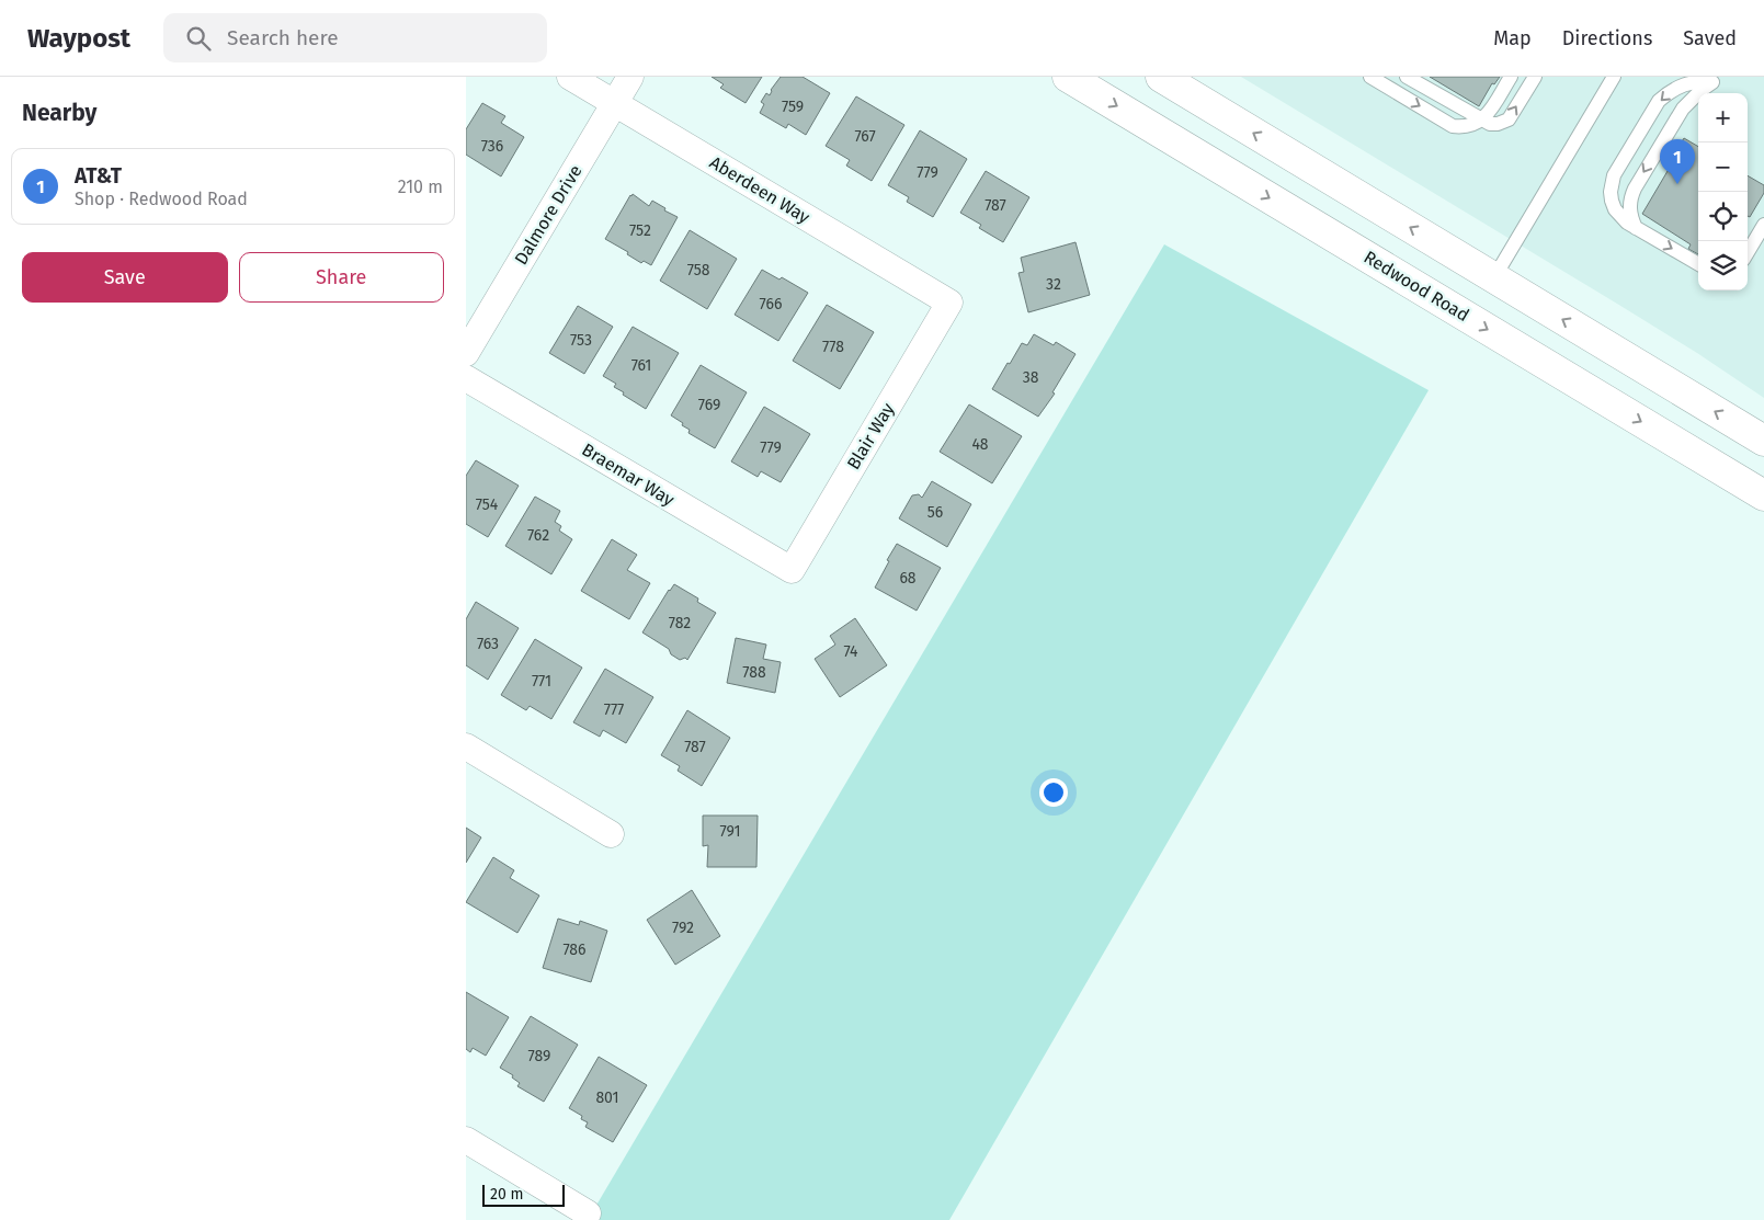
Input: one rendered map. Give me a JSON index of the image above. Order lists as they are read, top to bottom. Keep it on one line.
{"streets":{"main road":["Redwood Road"],"street":["Aberdeen Way","Dalmore Drive","Blair Way","Braemar Way"]},"crossings":[["Aberdeen Way","Dalmore Drive"],["Aberdeen Way","Blair Way"],["Blair Way","Braemar Way"]],"house_numbers":["759","767","736","779","787","752","758","32","766","753","778","761","38","769","48","779","754","56","762","68","782","763","74","788","771","777","787","791","792","786","789","801"],"scale_bar":"20 m","page":{"header":"Waypost","search":"Search here","nav":["Map","Directions","Saved"],"heading":"Nearby","map_buttons":["+","−"],"pins":"1","list":[{"mark":"1","name":"AT&T","note":"Shop · Redwood Road","value":"210 m"}],"buttons":["Save","Share"],"scale":"20 m"}}
